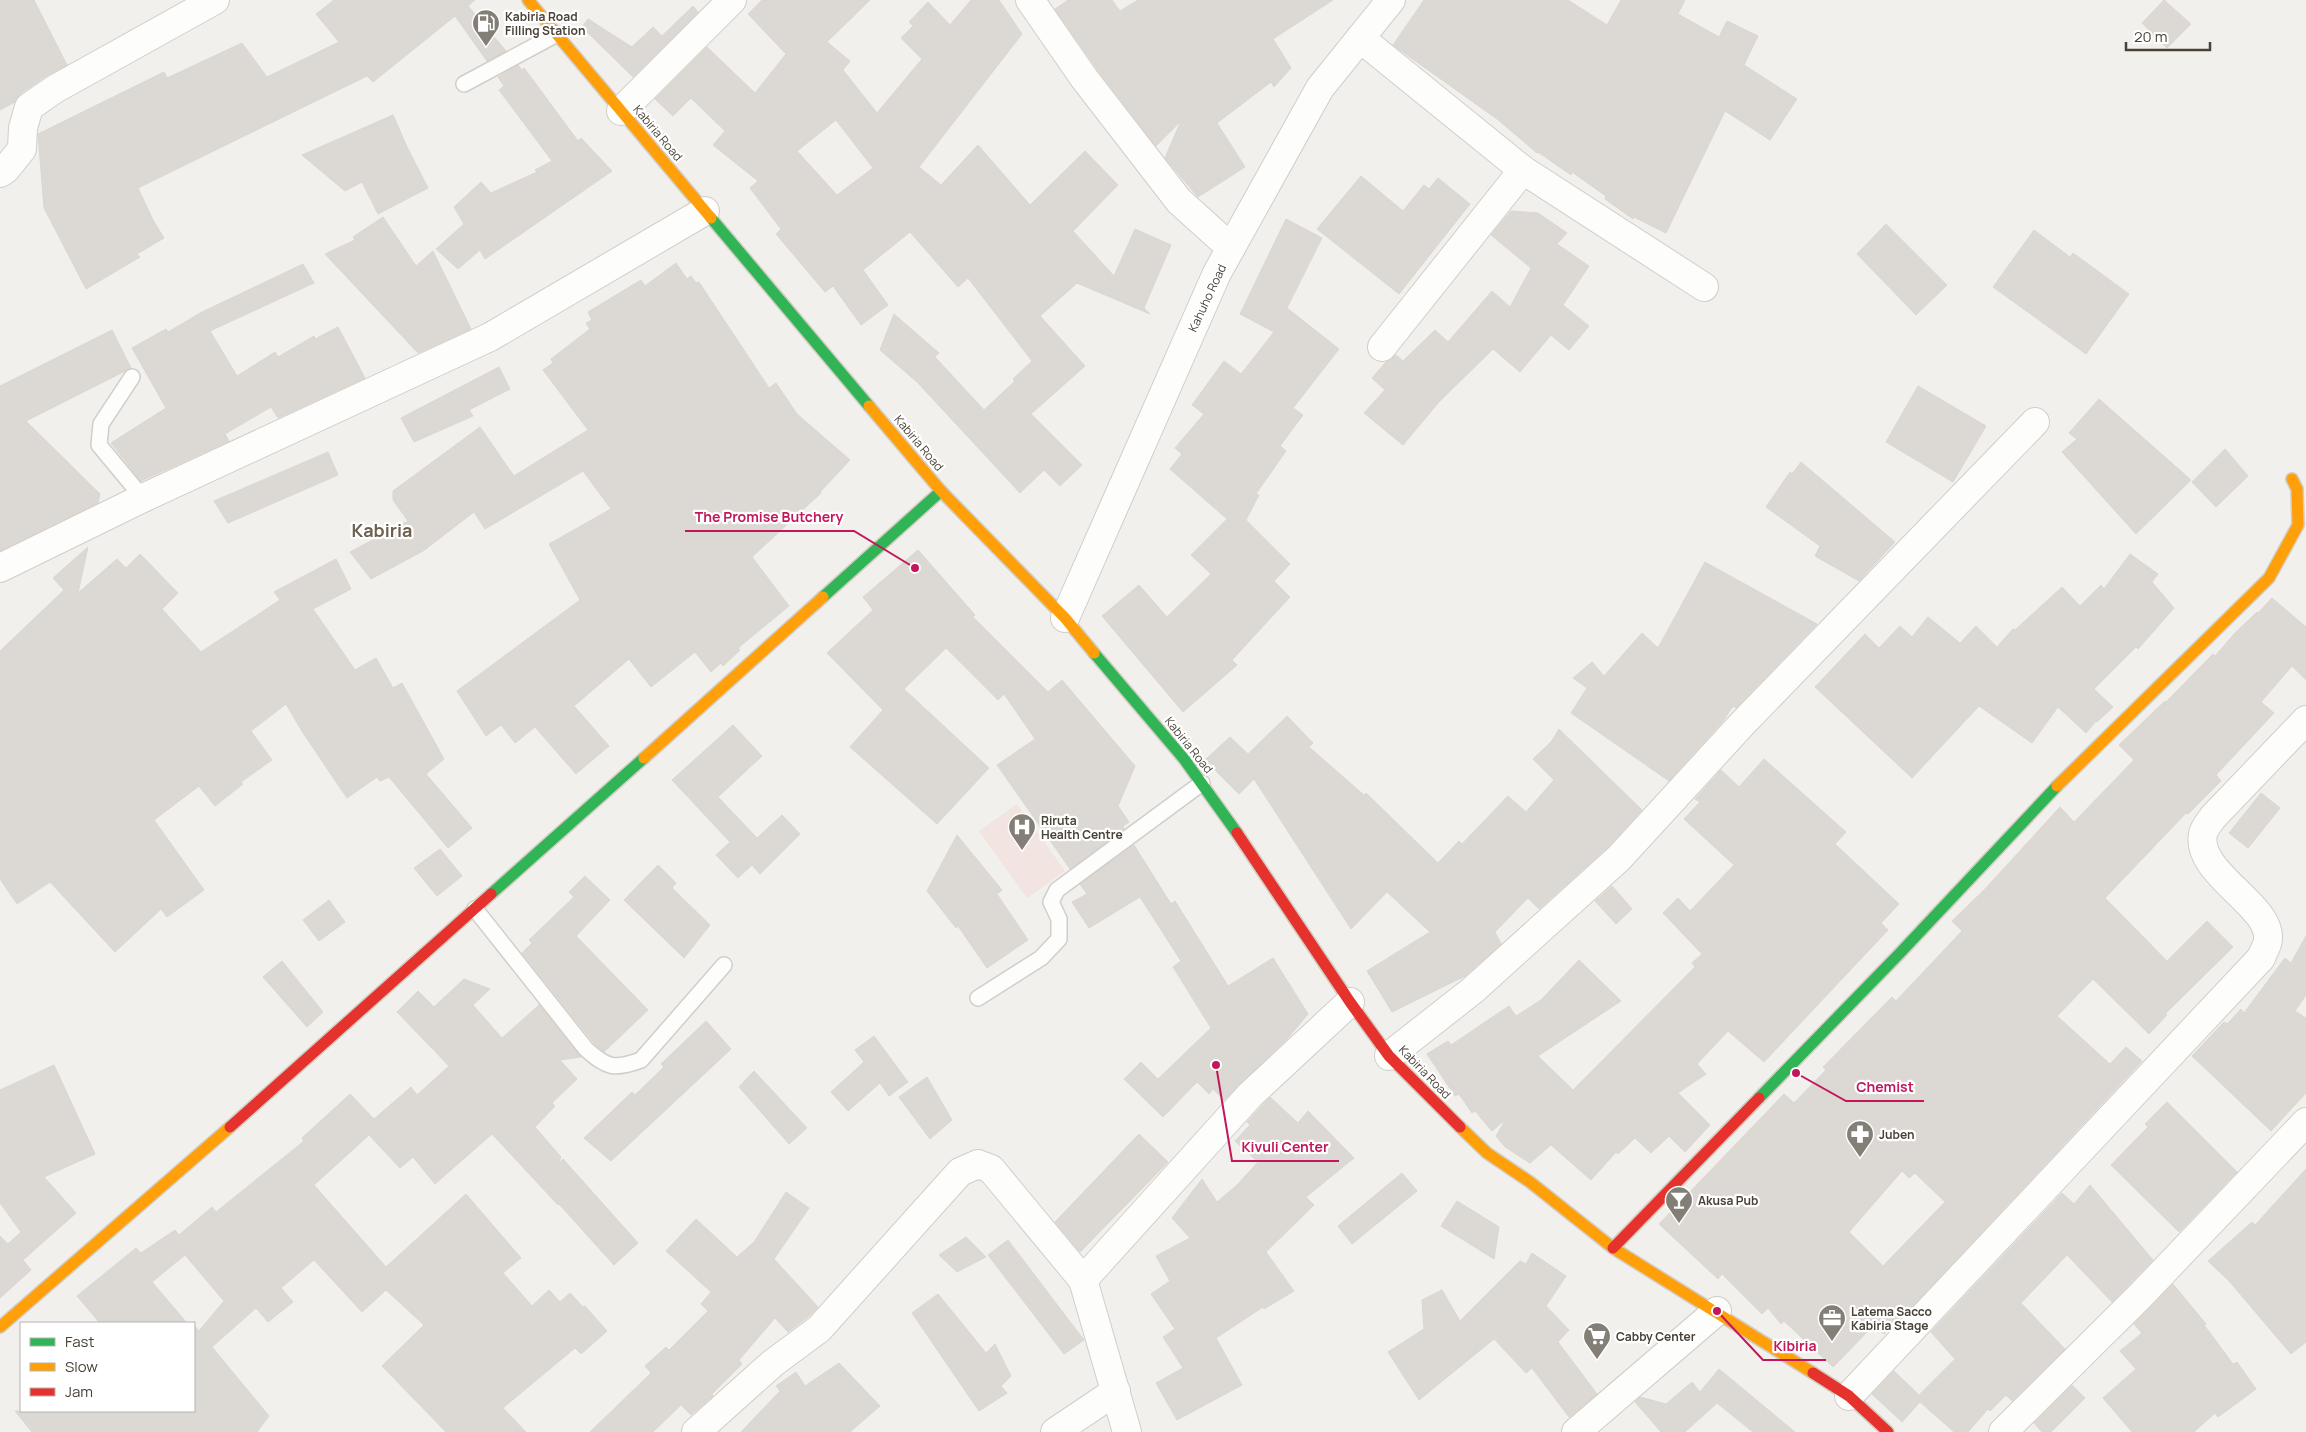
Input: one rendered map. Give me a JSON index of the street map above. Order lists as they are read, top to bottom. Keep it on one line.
{"streets":{"street":["Kabiria Road","Kahuho Road"]},"crossings":[["Kabiria Road","Kahuho Road"]],"districts":["Kabiria"],"places":{"fuel station":["Kabiria Road Filling Station"],"other":["The Promise Butchery","Kivuli Center","Chemist","Kibiria"],"hospital":["Riruta Health Centre"],"pharmacy":["Juben"],"bar":["Akusa Pub"],"office":["Latema Sacco Kabiria Stage"],"supermarket":["Cabby Center"]},"legend":["Fast","Slow","Jam"],"scale_bar":"20 m"}
